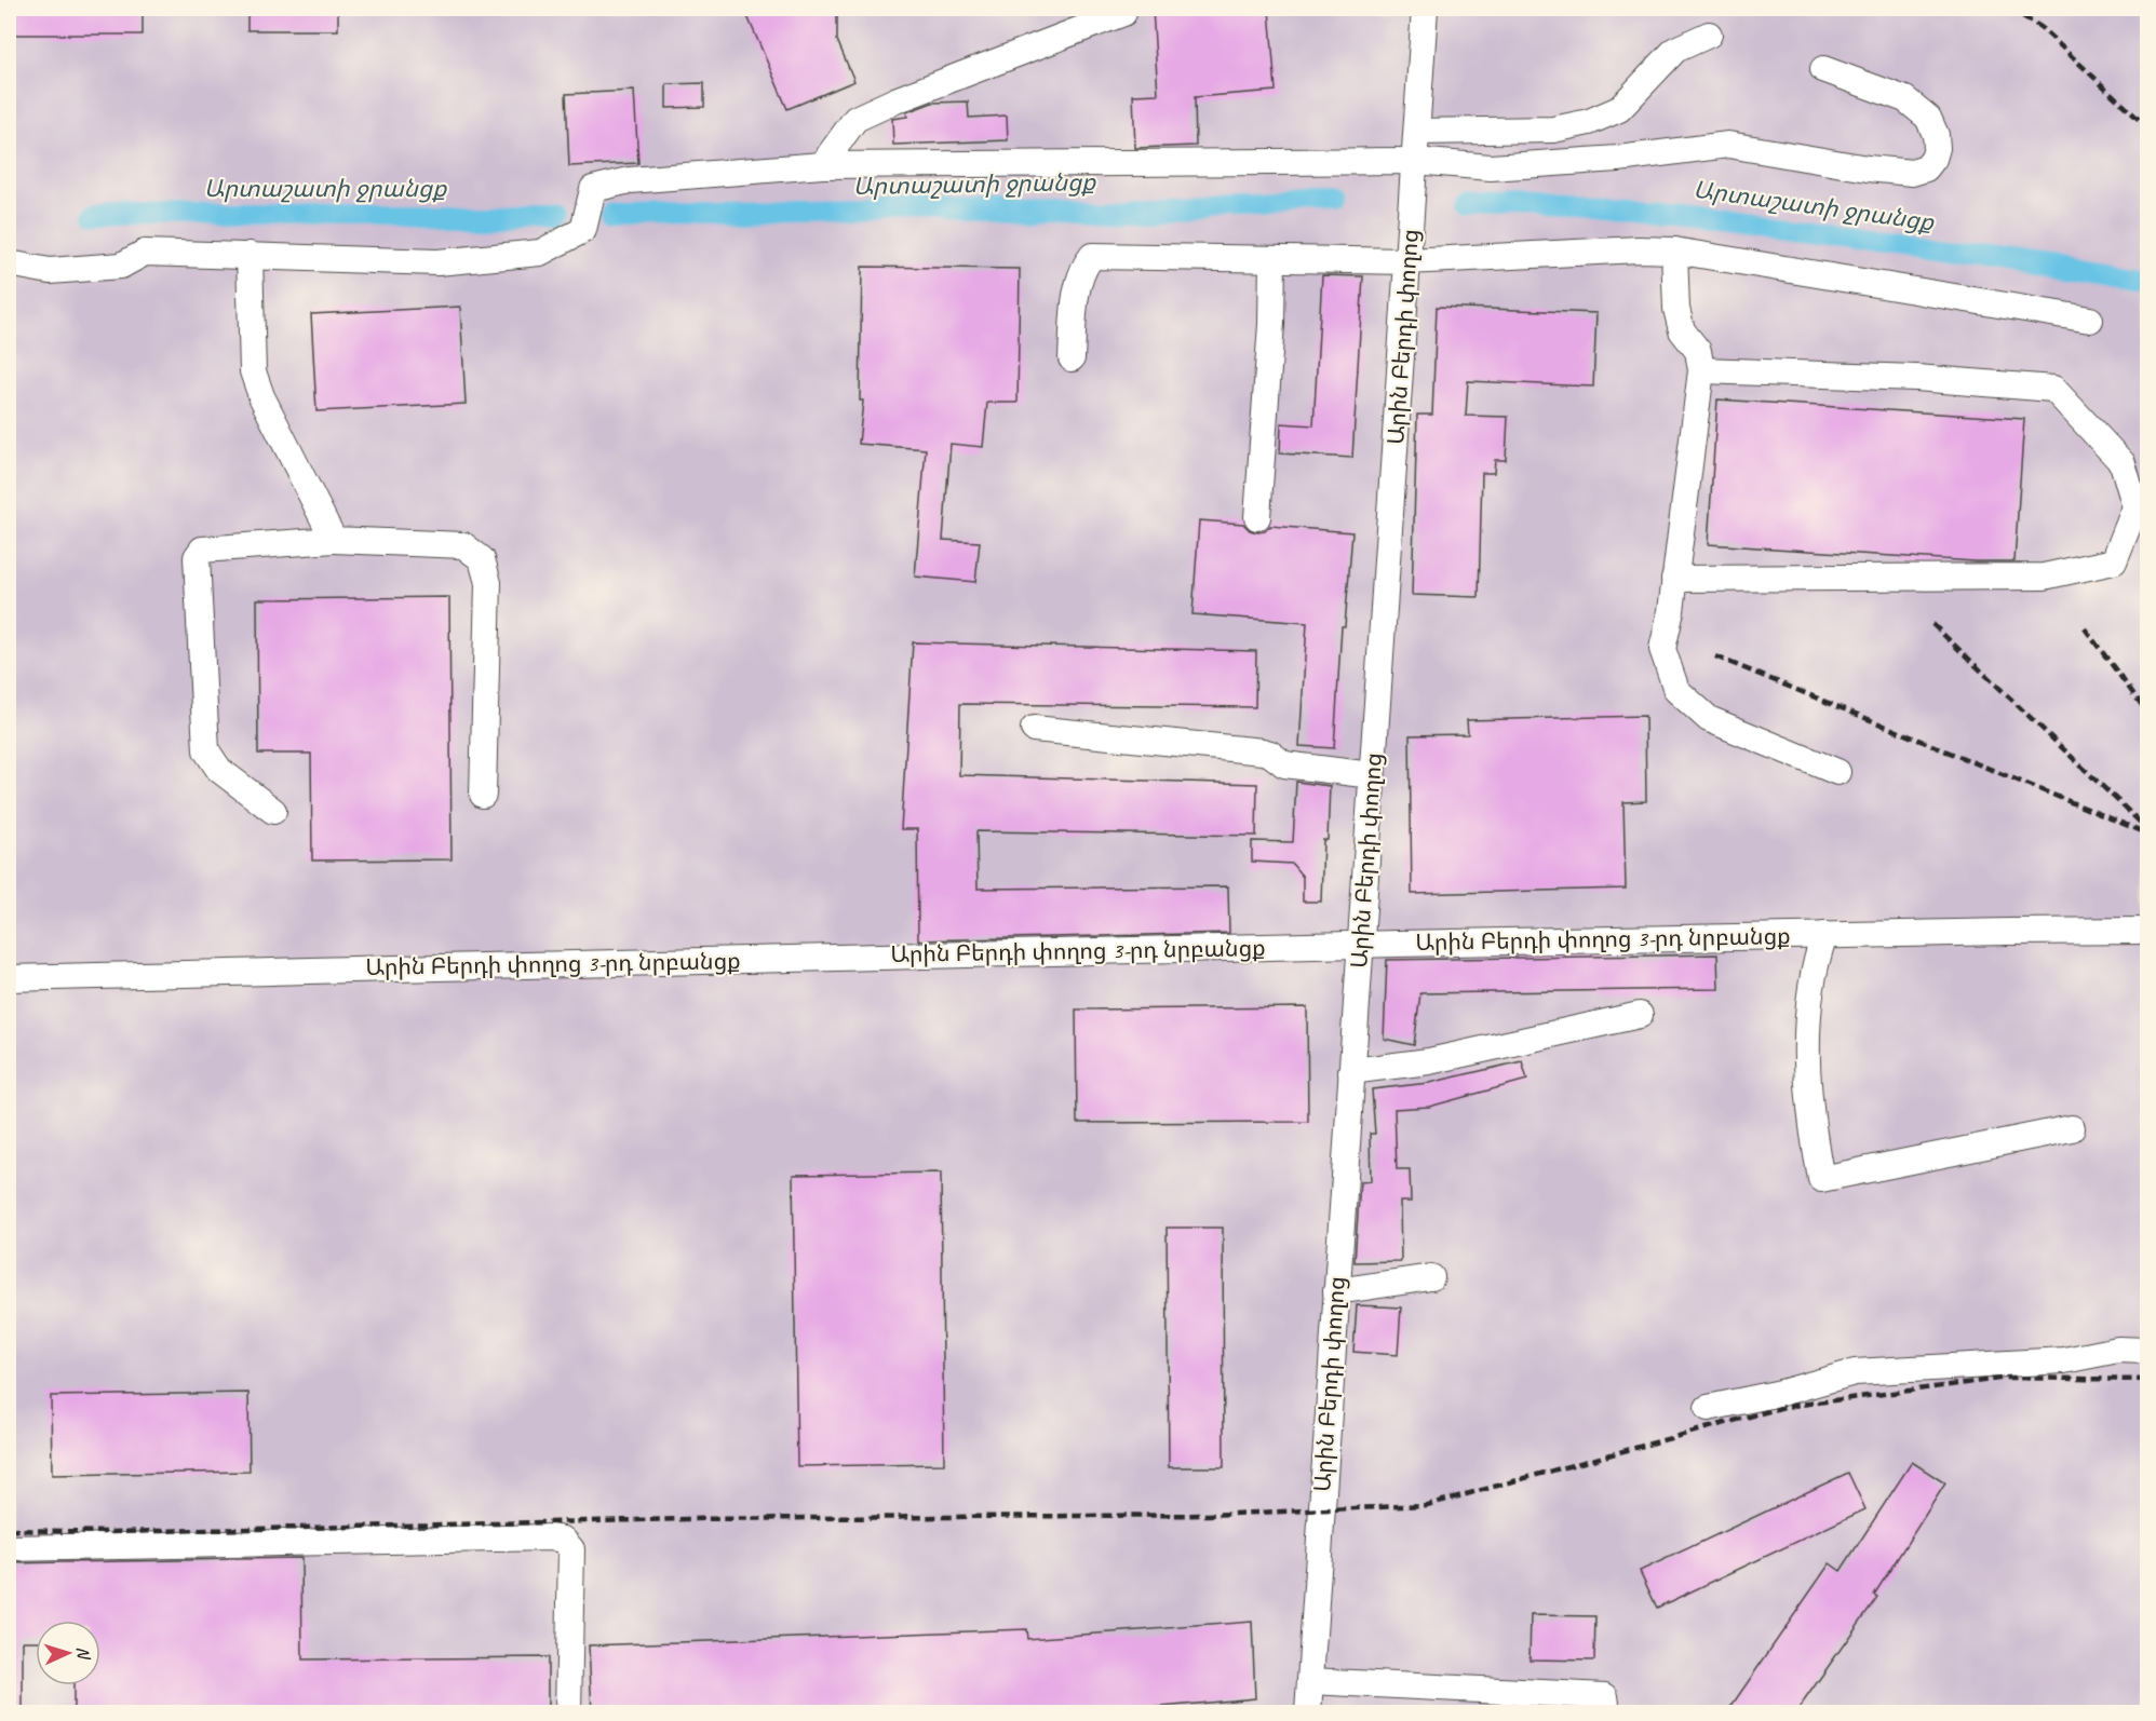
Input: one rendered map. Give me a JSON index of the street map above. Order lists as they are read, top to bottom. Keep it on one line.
{"streets":{"street":["Արին Բերդի փողոց","Արին Բերդի փողոց 3-րդ նրբանցք"]},"crossings":[["Արին Բերդի փողոց","Արին Բերդի փողոց 3-րդ նրբանցք"]],"water":["Արտաշատի ջրանցք"],"north":"right"}
